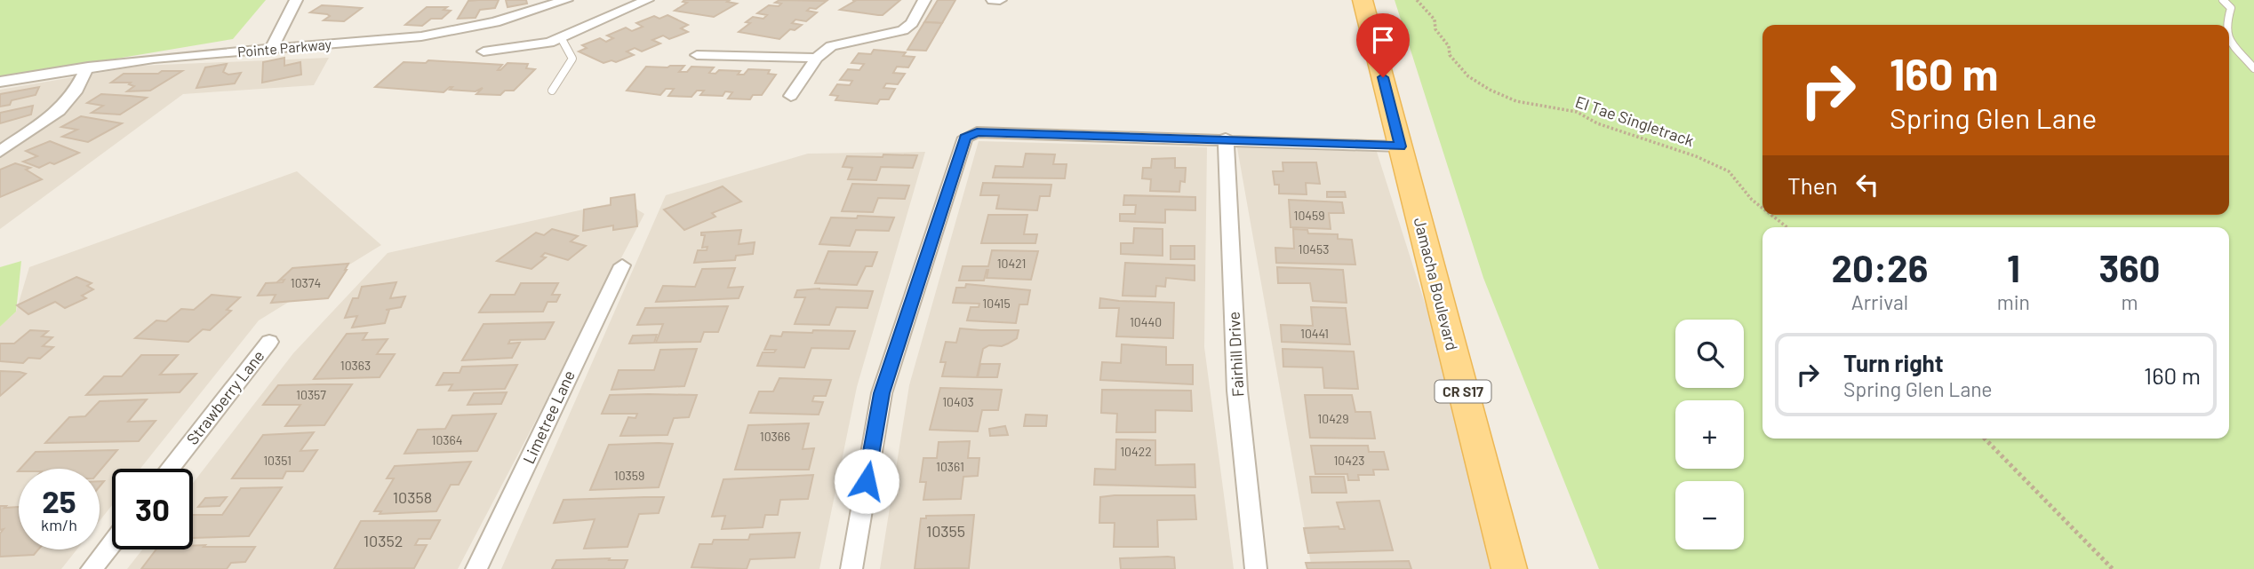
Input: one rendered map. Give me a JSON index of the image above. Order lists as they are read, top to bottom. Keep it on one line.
{"streets":{"main road":["Jamacha Boulevard","CR S17"],"street":["Pointe Parkway","Fairhill Drive","Strawberry Lane","Limetree Lane"],"path":["El Tae Singletrack"]},"house_numbers":["10459","10453","10421","10374","10415","10440","10441","10363","10357","10403","10429","10366","10364","10422","10351","10423","10361","10359","10358","10355","10352"],"page":{"turn":["160 m","Spring Glen Lane"],"then":"Then","eta":["20:26","Arrival","1","min","360","m"],"map_buttons":["+","−"],"list":[{"name":"Turn right","note":"Spring Glen Lane","value":"160 m"}],"speed":"25 km/h","limit":"30"}}
